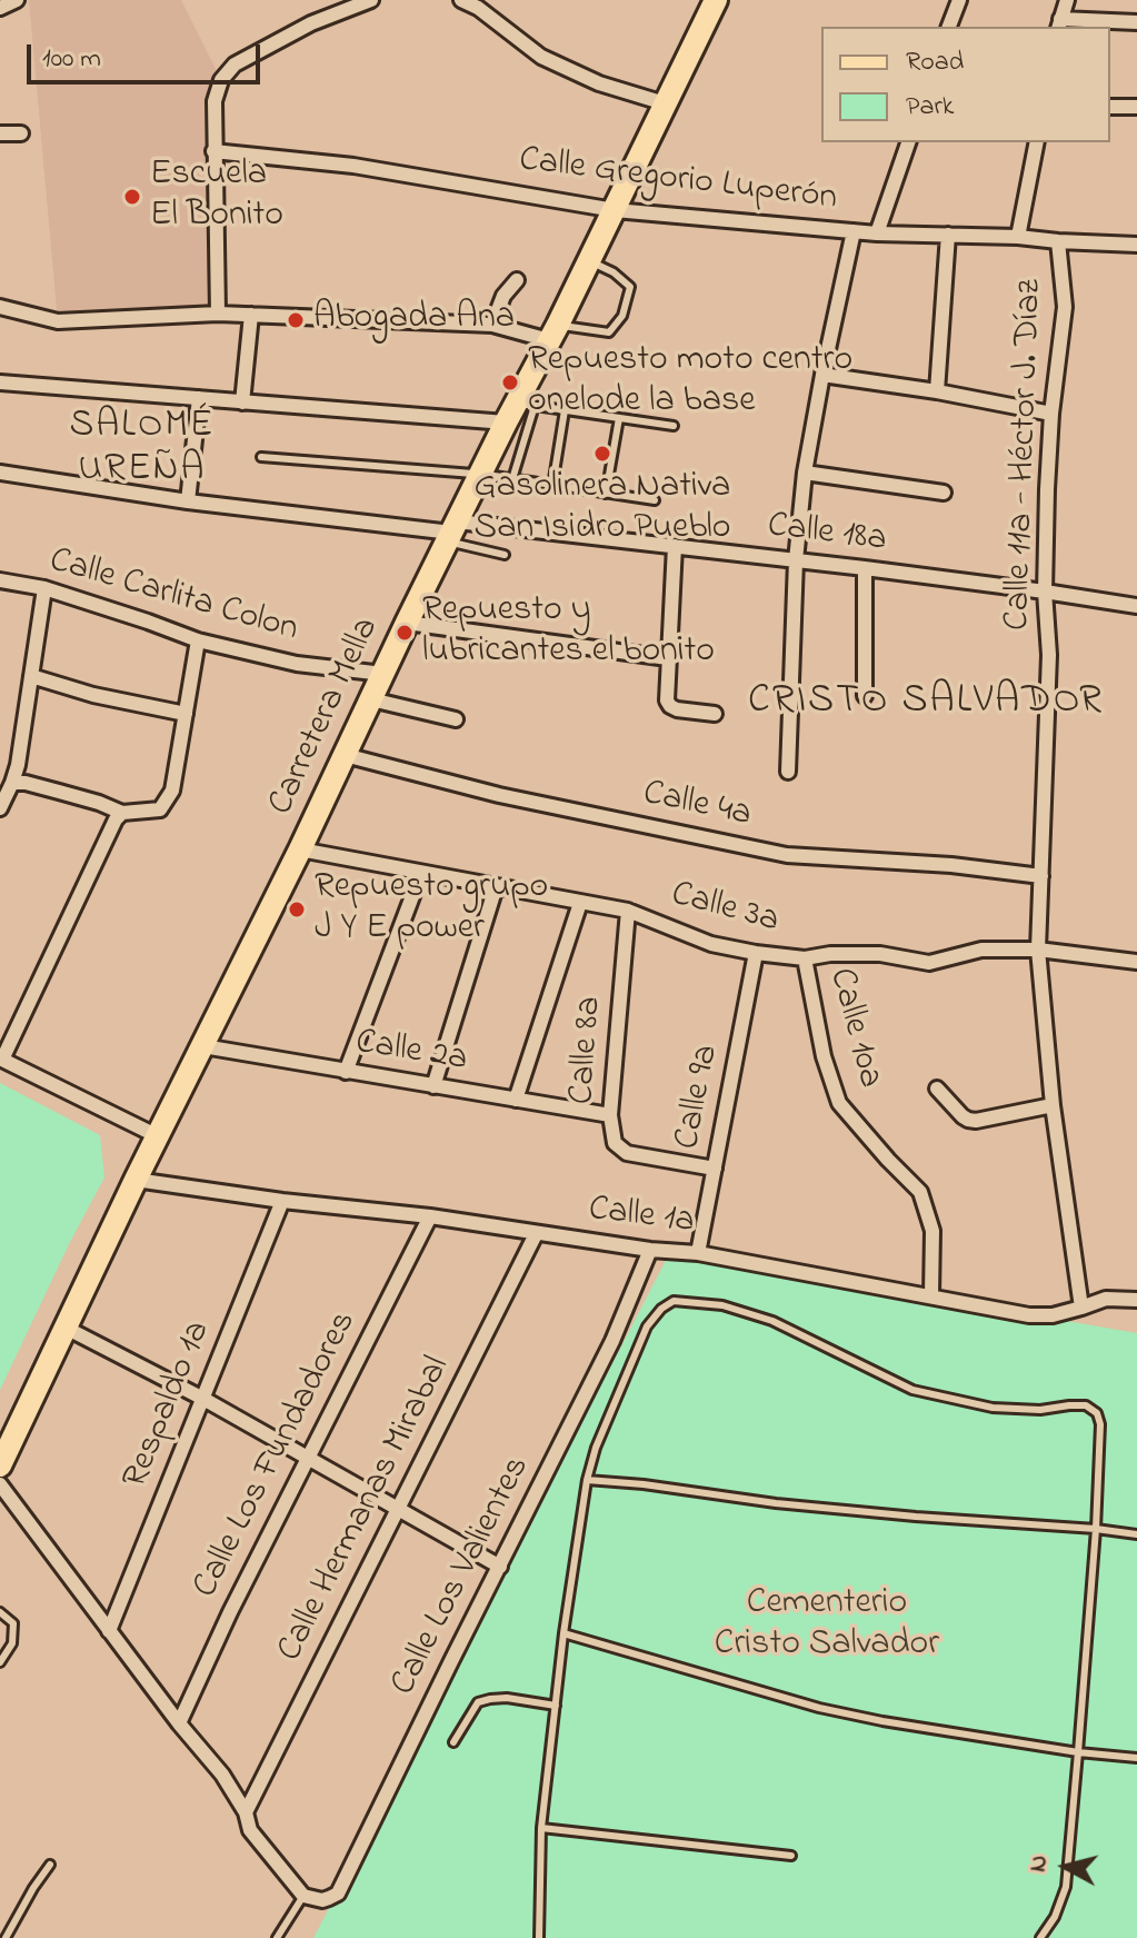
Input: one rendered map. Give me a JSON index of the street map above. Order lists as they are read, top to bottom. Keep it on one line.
{"streets":{"main road":["Carretera Mella"],"street":["Calle Gregorio Luperón","Calle 11a - Héctor J. Díaz","Calle 18a","Calle Carlita Colon","Calle 4a","Calle 3a","Calle 10a","Calle 8a","Calle 2a","Calle 9a","Calle 1a","Respaldo 1a","Calle Los Fundadores","Calle Hermanas Mirabal","Calle Los Valientes"]},"crossings":[["Calle Gregorio Luperón","Calle 11a - Héctor J. Díaz"],["Calle Gregorio Luperón","Carretera Mella"],["Calle 11a - Héctor J. Díaz","Calle 18a"],["Calle 11a - Héctor J. Díaz","Calle 4a"],["Calle 11a - Héctor J. Díaz","Calle 3a"],["Calle 11a - Héctor J. Díaz","Calle 1a"],["Calle 18a","Carretera Mella"],["Calle Carlita Colon","Carretera Mella"],["Carretera Mella","Calle 4a"],["Carretera Mella","Calle 3a"],["Carretera Mella","Calle 2a"],["Carretera Mella","Calle 1a"],["Calle 3a","Calle 10a"],["Calle 3a","Calle 8a"],["Calle 3a","Calle 9a"],["Calle 10a","Calle 1a"],["Calle 8a","Calle 2a"],["Calle 8a","Calle 9a"],["Calle 9a","Calle 1a"],["Calle 1a","Respaldo 1a"],["Calle 1a","Calle Los Fundadores"],["Calle 1a","Calle Hermanas Mirabal"],["Calle 1a","Calle Los Valientes"]],"districts":["SALOMÉ UREÑA","CRISTO SALVADOR"],"parks":["Cementerio Cristo Salvador"],"places":["Escuela El Bonito","Abogada Ana","Repuesto moto centro onelode la base","Gasolinera Nativa San Isidro Pueblo","Repuesto y lubricantes el bonito","Repuesto grupo J Y E power"],"legend":["Road","Park"],"scale_bar":"100 m","north":"left"}
